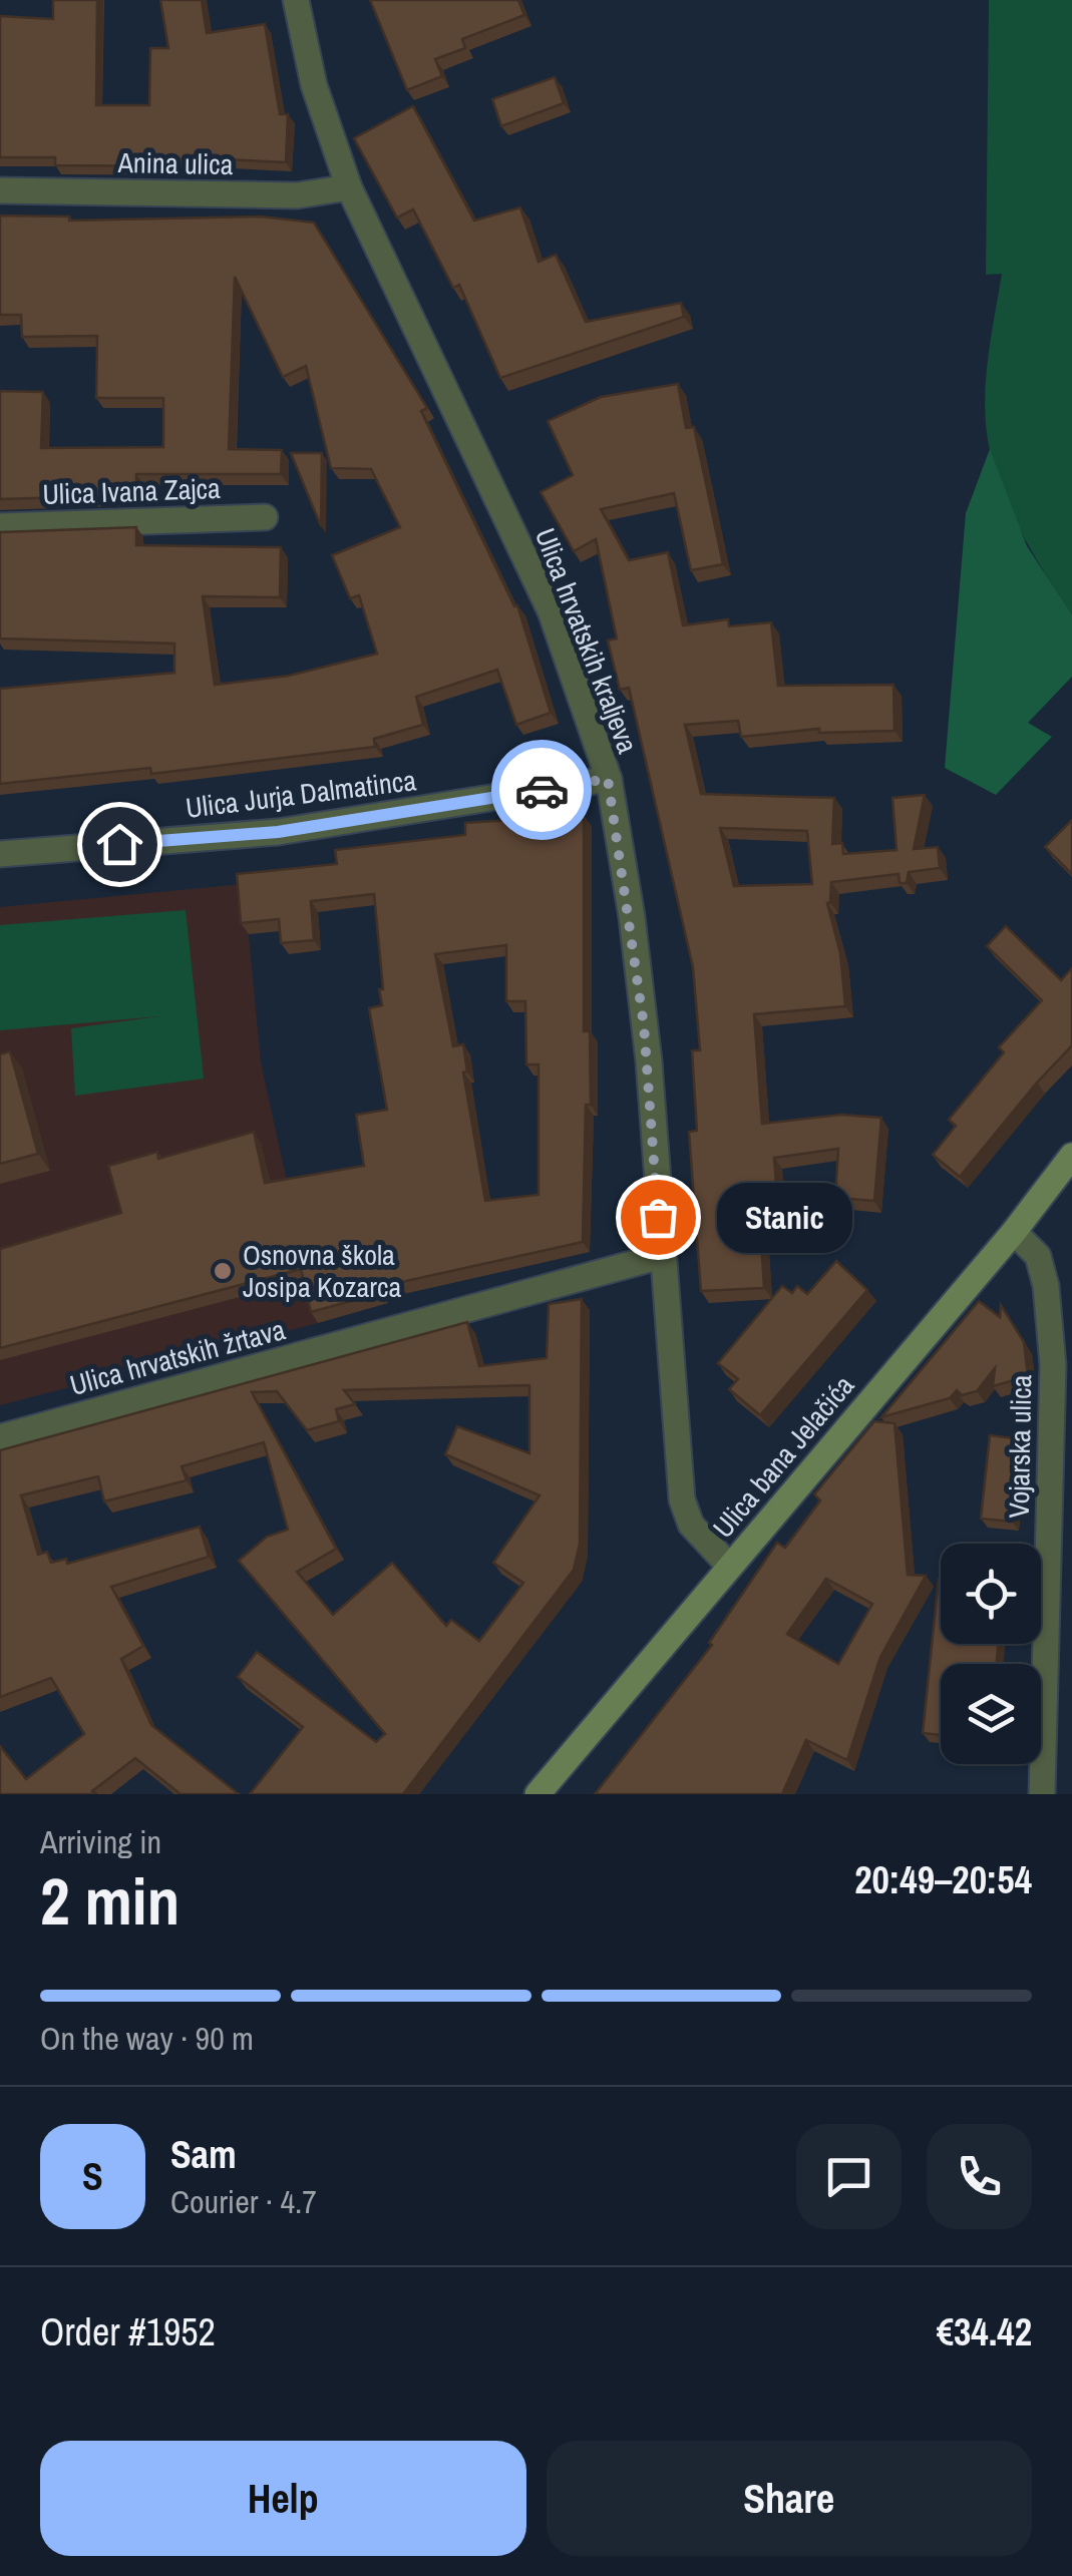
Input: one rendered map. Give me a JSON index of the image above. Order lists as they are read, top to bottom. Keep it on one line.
{"streets":{"main road":["Ulica bana Jelačića"],"street":["Anina ulica","Ulica Ivana Zajca","Ulica hrvatskih kraljeva","Ulica Jurja Dalmatinca","Ulica hrvatskih žrtava","Vojarska ulica"]},"crossings":[["Anina ulica","Ulica hrvatskih kraljeva"],["Ulica hrvatskih kraljeva","Ulica Jurja Dalmatinca"],["Ulica hrvatskih kraljeva","Ulica hrvatskih žrtava"],["Ulica hrvatskih kraljeva","Ulica bana Jelačića"],["Vojarska ulica","Ulica bana Jelačića"]],"places":["Stanic","Osnovna škola Josipa Kozarca"],"page":{"bubble":"Stanic","heading":["2 min","Arriving in","20:49–20:54"],"panel":["Sam","Courier · 4.7","Order #1952","€34.42"],"bar":"On the way · 90 m","round":"S","buttons":["Help","Share"]}}
